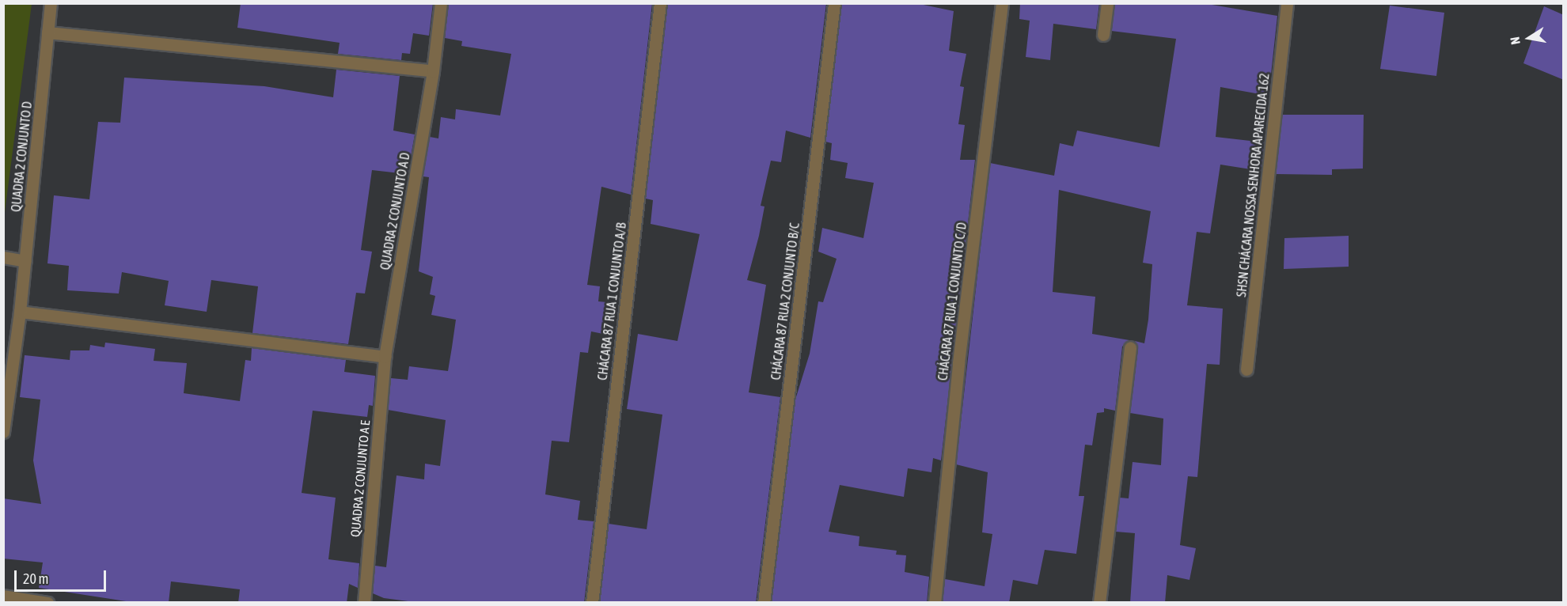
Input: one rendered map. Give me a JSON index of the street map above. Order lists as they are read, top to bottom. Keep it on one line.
{"streets":{"street":["QUADRA 2 CONJUNTO D","SHSN CHÁCARA NOSSA SENHORA APARECIDA 162","QUADRA 2 CONJUNTO A D","CHÁCARA 87 RUA 1 CONJUNTO A/B","CHÁCARA 87 RUA 2 CONJUNTO B/C","CHÁCARA 87 RUA 1 CONJUNTO C/D","QUADRA 2 CONJUNTO A E"]},"crossings":[["QUADRA 2 CONJUNTO A D","QUADRA 2 CONJUNTO A E"]],"scale_bar":"20 m","north":"left"}
